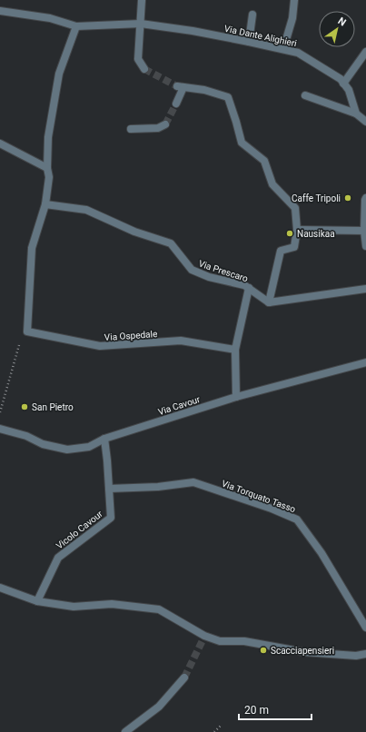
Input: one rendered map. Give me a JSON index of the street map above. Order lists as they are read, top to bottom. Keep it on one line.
{"streets":{"street":["Via Dante Alighieri","Via Prescaro","Via Ospedale","Via Cavour","Via Torquato Tasso","Vicolo Cavour"]},"crossings":[["Via Torquato Tasso","Vicolo Cavour"]],"places":["Caffe Tripoli","Nausikaa","San Pietro","Scacciapensieri"],"scale_bar":"20 m","north":"top right"}
